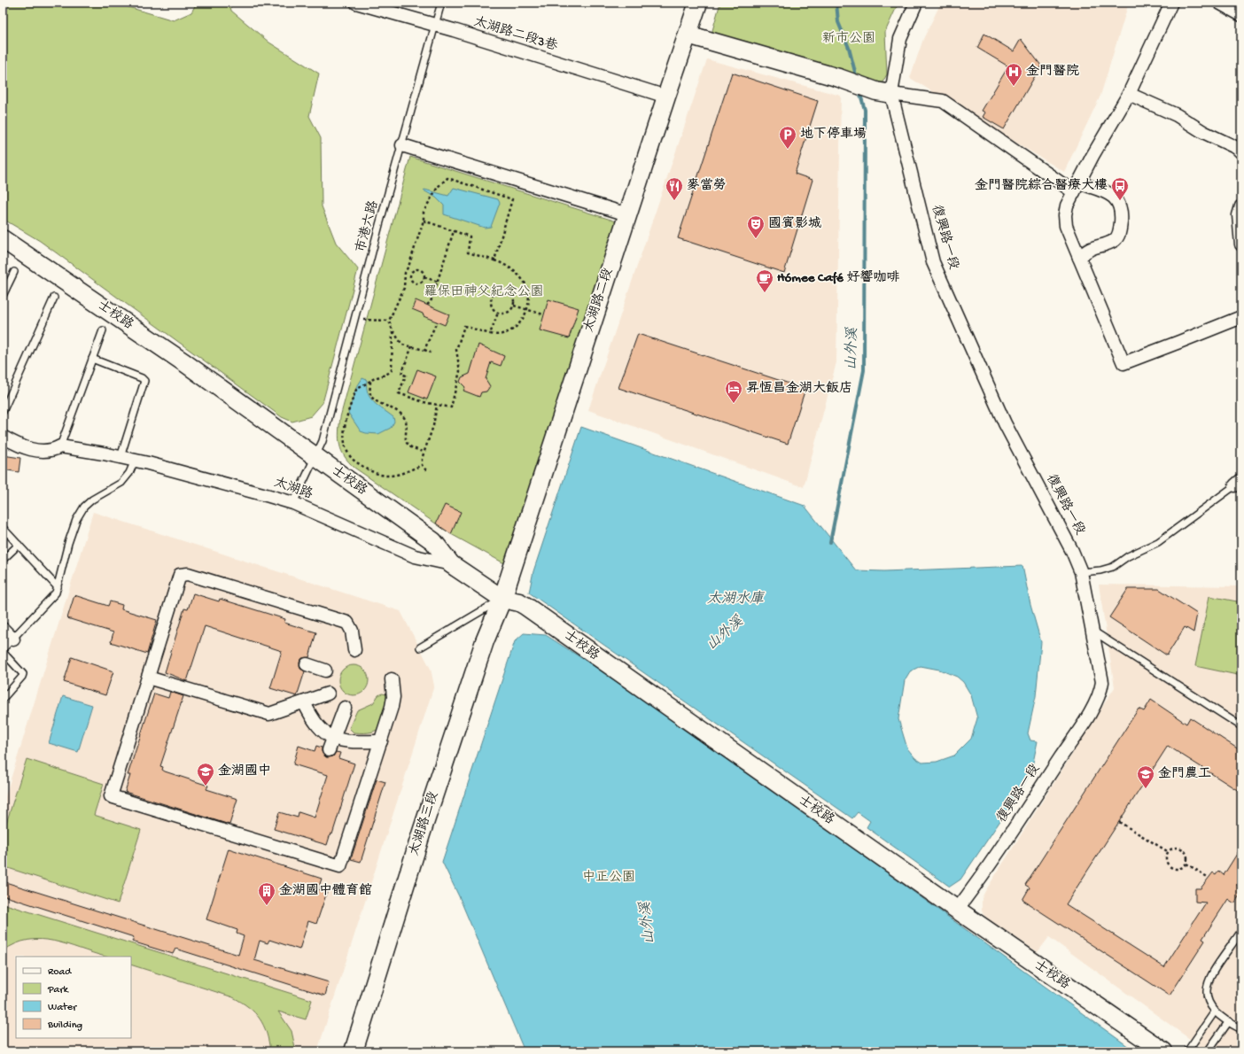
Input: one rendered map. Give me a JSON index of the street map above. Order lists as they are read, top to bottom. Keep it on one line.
{"streets":{"street":["太湖路二段3巷","復興路一段","太湖路二段","士校路","太湖路","太湖路三段"],"lane":["市港六路"]},"crossings":[["太湖路二段3巷","市港六路"],["太湖路二段3巷","太湖路二段"],["市港六路","士校路"],["市港六路","太湖路"],["復興路一段","士校路"],["太湖路二段","士校路"],["太湖路二段","太湖路三段"],["士校路","太湖路"],["士校路","太湖路三段"]],"water":["山外溪","太湖水庫"],"parks":["新市公園","羅保田神父紀念公園","中正公園"],"places":{"hospital":["金門醫院"],"parking":["地下停車場"],"restaurant":["麥當勞"],"bus stop":["金門醫院綜合醫療大樓"],"theatre":["國賓影城"],"cafe":["Hómee Café 好響咖啡"],"hotel":["昇恆昌金湖大飯店"],"school or university":["金湖國中","金門農工"],"building":["金湖國中體育館"]},"legend":["Road","Park","Water","Building"]}
